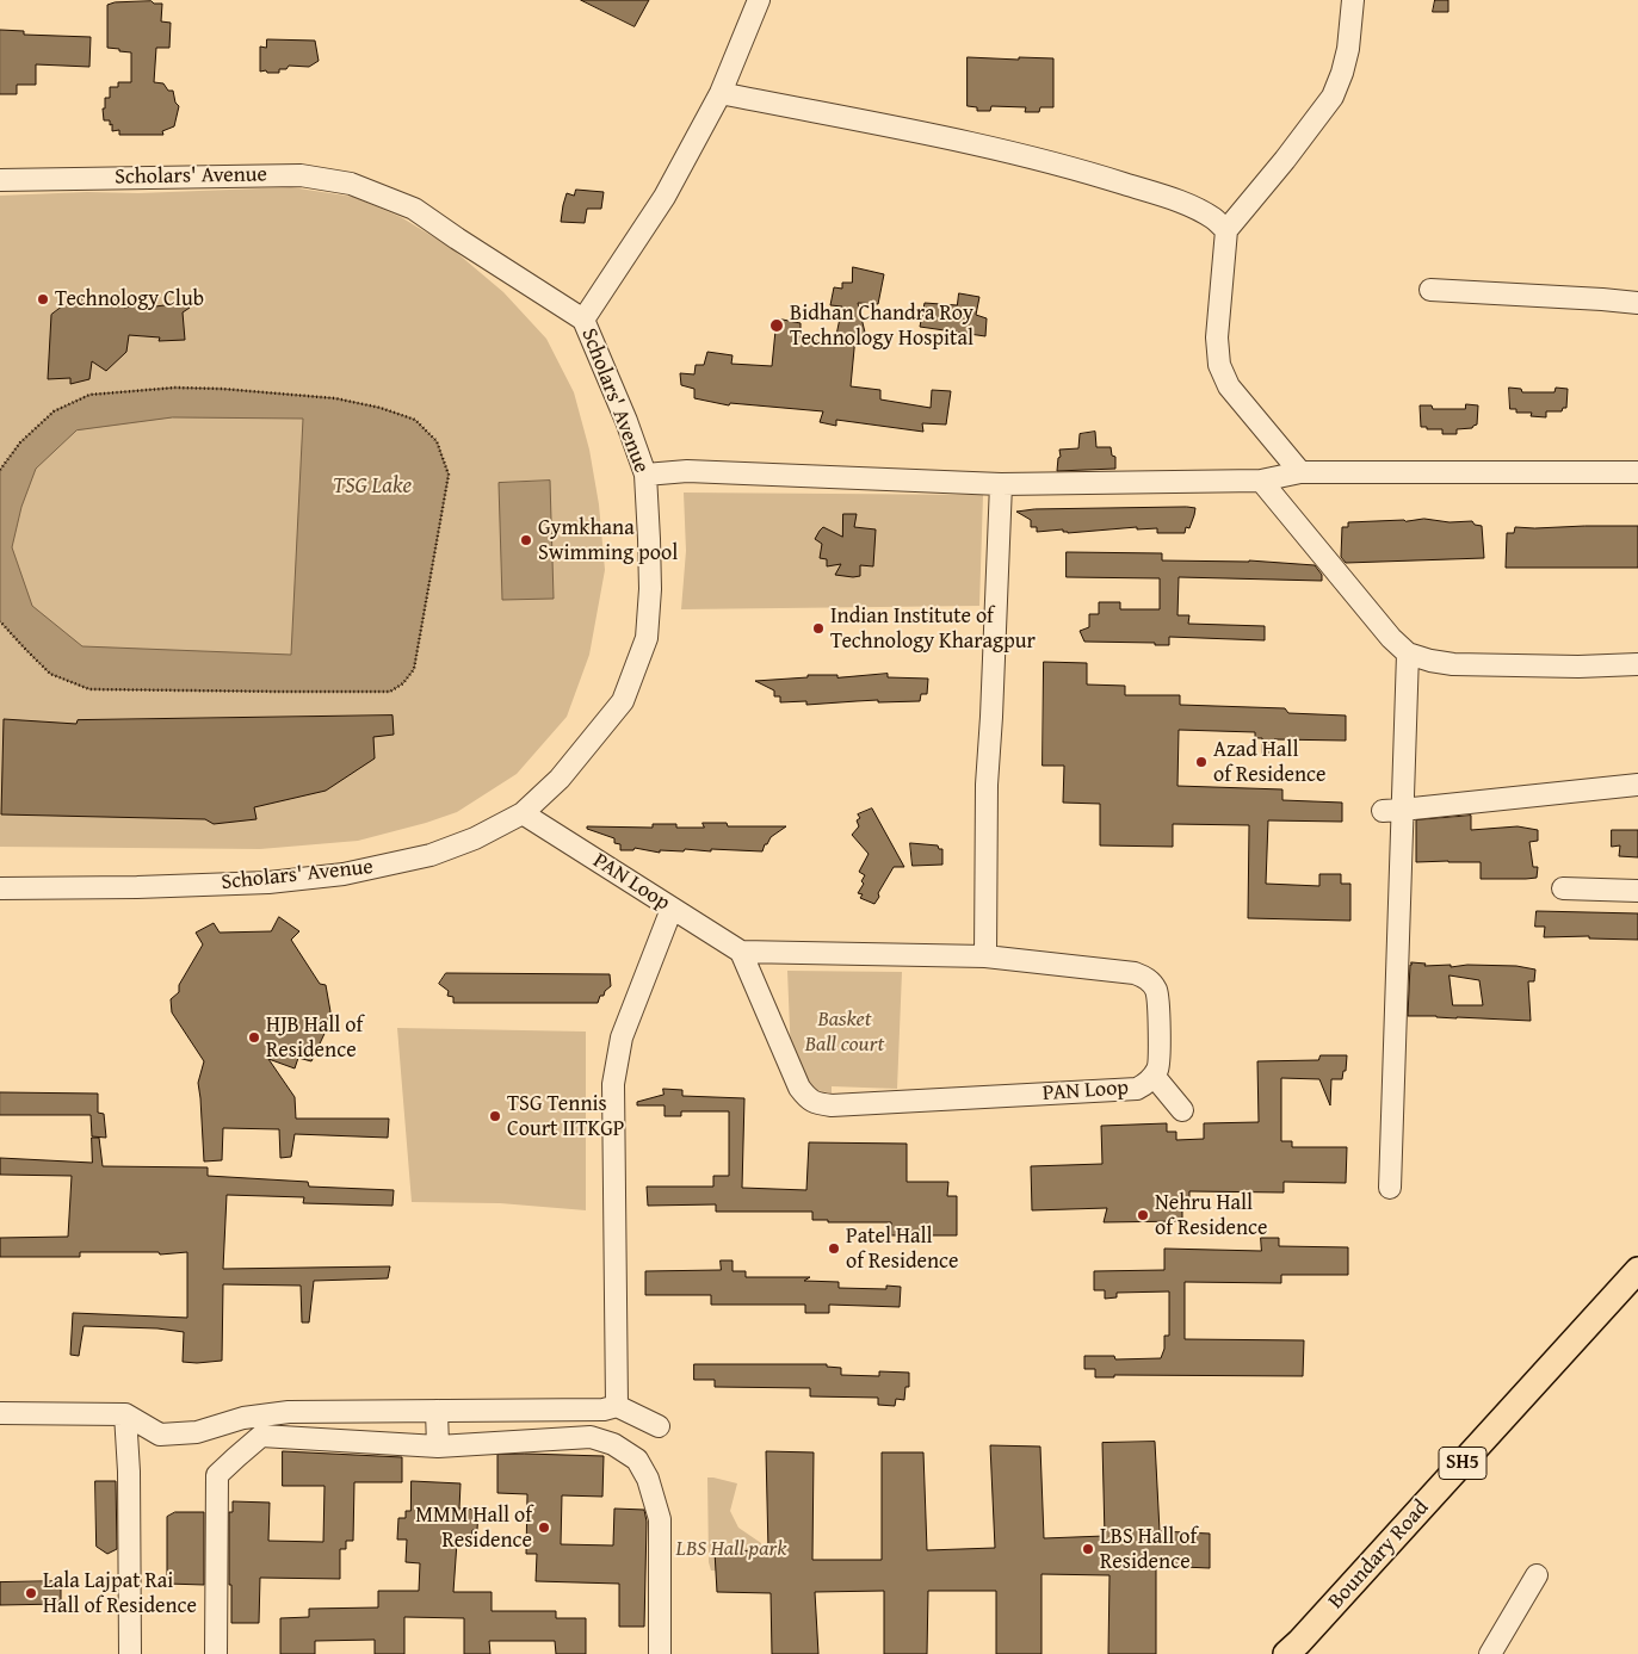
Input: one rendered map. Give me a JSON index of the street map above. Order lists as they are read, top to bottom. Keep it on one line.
{"streets":{"main road":["SH5","Boundary Road"],"street":["Scholars' Avenue","PAN Loop"]},"crossings":[["Scholars' Avenue","PAN Loop"]],"water":["TSG Lake"],"parks":["Basket Ball court","LBS Hall park"],"places":["Technology Club","Bidhan Chandra Roy Technology Hospital","Gymkhana Swimming pool","Indian Institute of Technology Kharagpur","Azad Hall of Residence","HJB Hall of Residence","TSG Tennis Court IITKGP","Nehru Hall of Residence","Patel Hall of Residence","MMM Hall of Residence","LBS Hall of Residence","Lala Lajpat Rai Hall of Residence"]}
